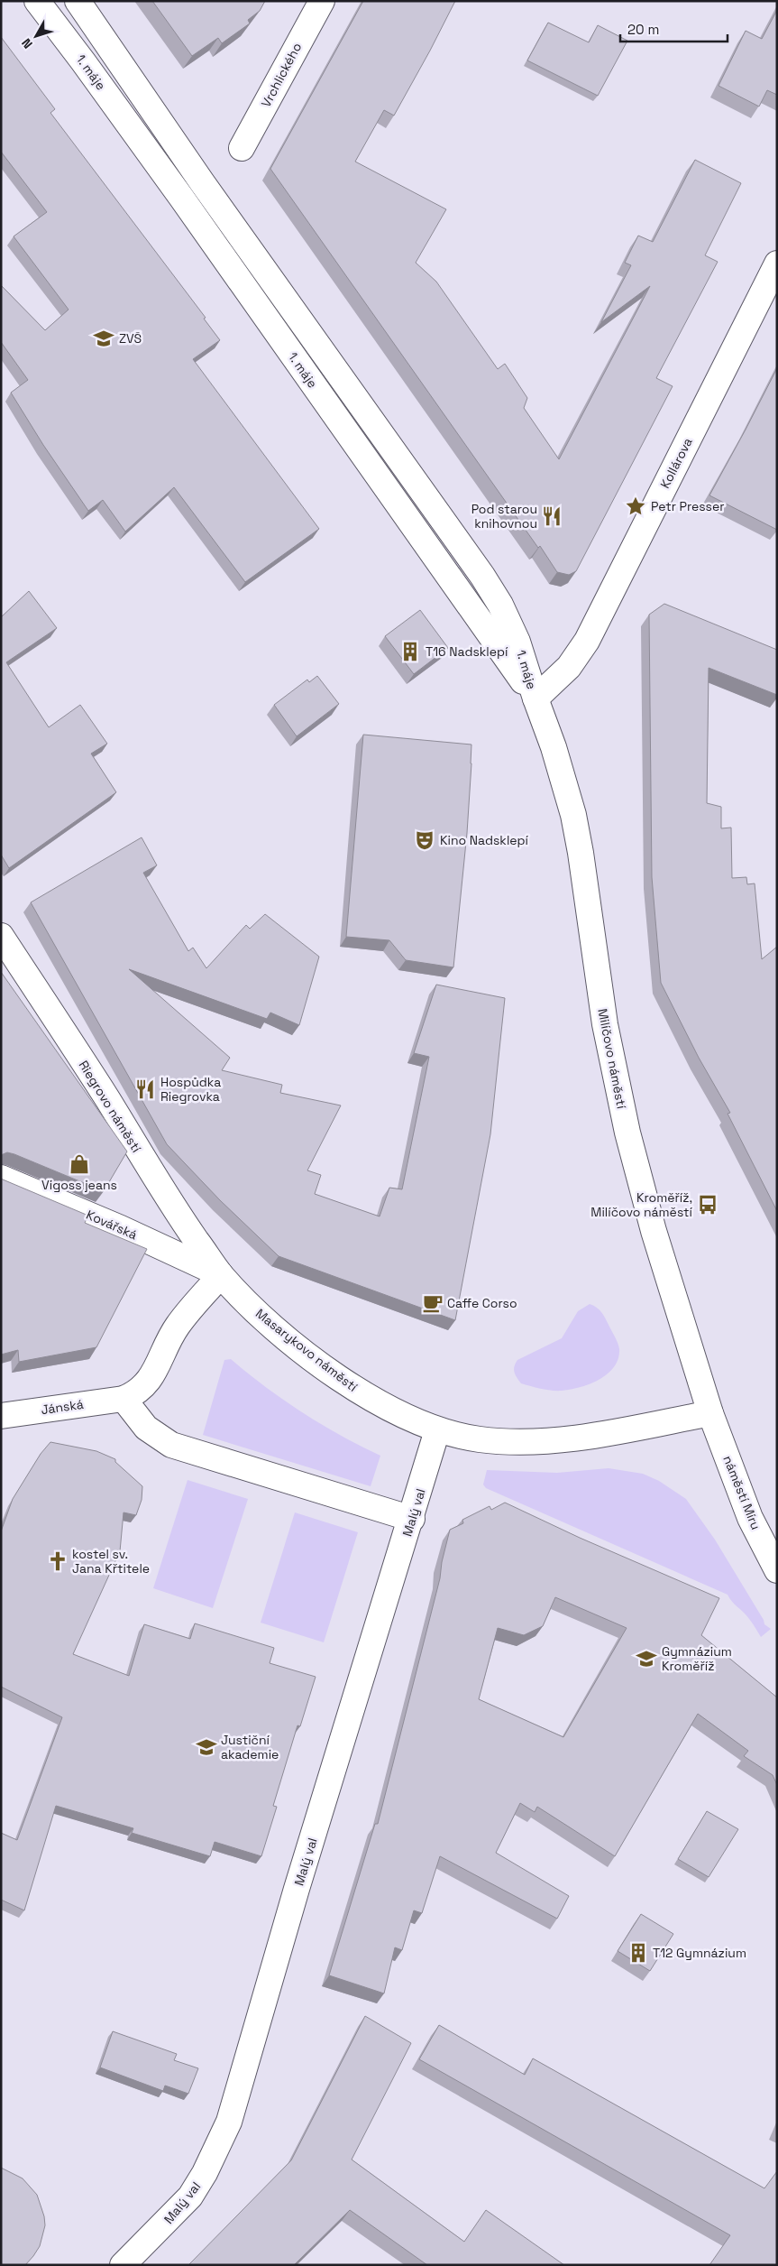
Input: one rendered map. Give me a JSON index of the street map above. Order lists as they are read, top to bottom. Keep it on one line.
{"streets":{"street":["1. máje","Vrchlického","Kollárova","Milíčovo náměstí","Riegrovo náměstí","Kovářská","Masarykovo náměstí","Jánská","náměstí Míru","Malý val"]},"crossings":[["1. máje","Kollárova"],["1. máje","Milíčovo náměstí"],["Kollárova","Milíčovo náměstí"],["Milíčovo náměstí","Masarykovo náměstí"],["Milíčovo náměstí","náměstí Míru"],["Riegrovo náměstí","Kovářská"],["Riegrovo náměstí","Masarykovo náměstí"],["Kovářská","Masarykovo náměstí"],["Masarykovo náměstí","náměstí Míru"],["Masarykovo náměstí","Malý val"]],"places":{"school or university":["ZVŠ","Gymnázium Kroměříž","Justiční akademie"],"place":["Petr Presser"],"restaurant":["Pod starou knihovnou","Hospůdka Riegrovka"],"building":["T16 Nadsklepí","T12 Gymnázium"],"theatre":["Kino Nadsklepí"],"shop":["Vigoss jeans"],"bus stop":["Kroměříž, Milíčovo náměstí"],"cafe":["Caffe Corso"],"church":["kostel sv. Jana Křtitele"]},"scale_bar":"20 m","north":"bottom left"}
